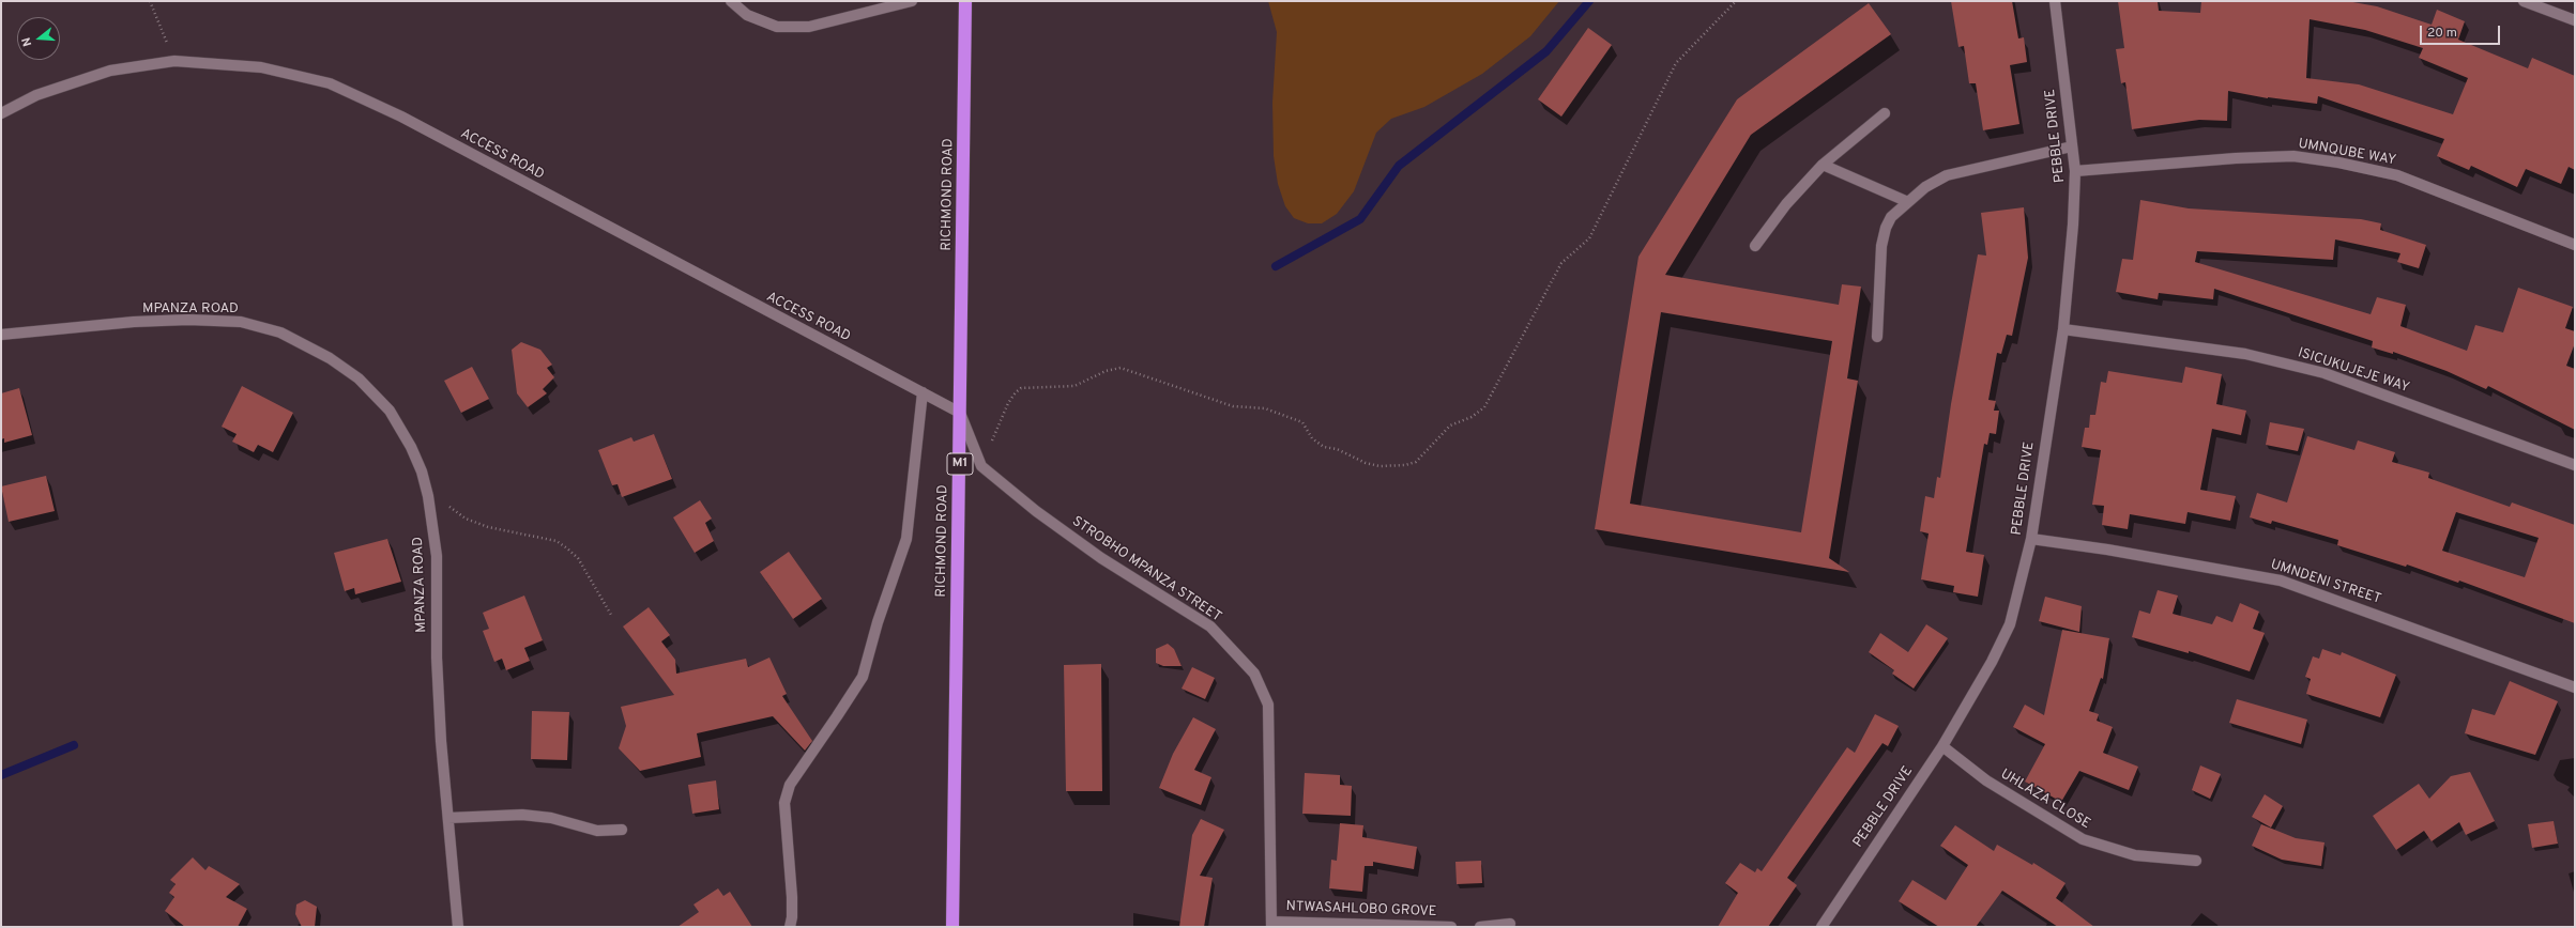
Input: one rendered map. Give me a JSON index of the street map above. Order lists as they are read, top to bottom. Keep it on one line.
{"streets":{"highway":["RICHMOND ROAD","M1"],"street":["PEBBLE DRIVE","UMNQUBE WAY","ACCESS ROAD","MPANZA ROAD","ISICUKUJEJE WAY","STROBHO MPANZA STREET","UMNDENI STREET","UHLAZA CLOSE","NTWASAHLOBO GROVE"]},"crossings":[["PEBBLE DRIVE","UMNQUBE WAY"],["PEBBLE DRIVE","ISICUKUJEJE WAY"],["PEBBLE DRIVE","UMNDENI STREET"],["PEBBLE DRIVE","UHLAZA CLOSE"],["ACCESS ROAD","RICHMOND ROAD"],["ACCESS ROAD","STROBHO MPANZA STREET"],["RICHMOND ROAD","STROBHO MPANZA STREET"],["STROBHO MPANZA STREET","NTWASAHLOBO GROVE"]],"scale_bar":"20 m","north":"left"}
